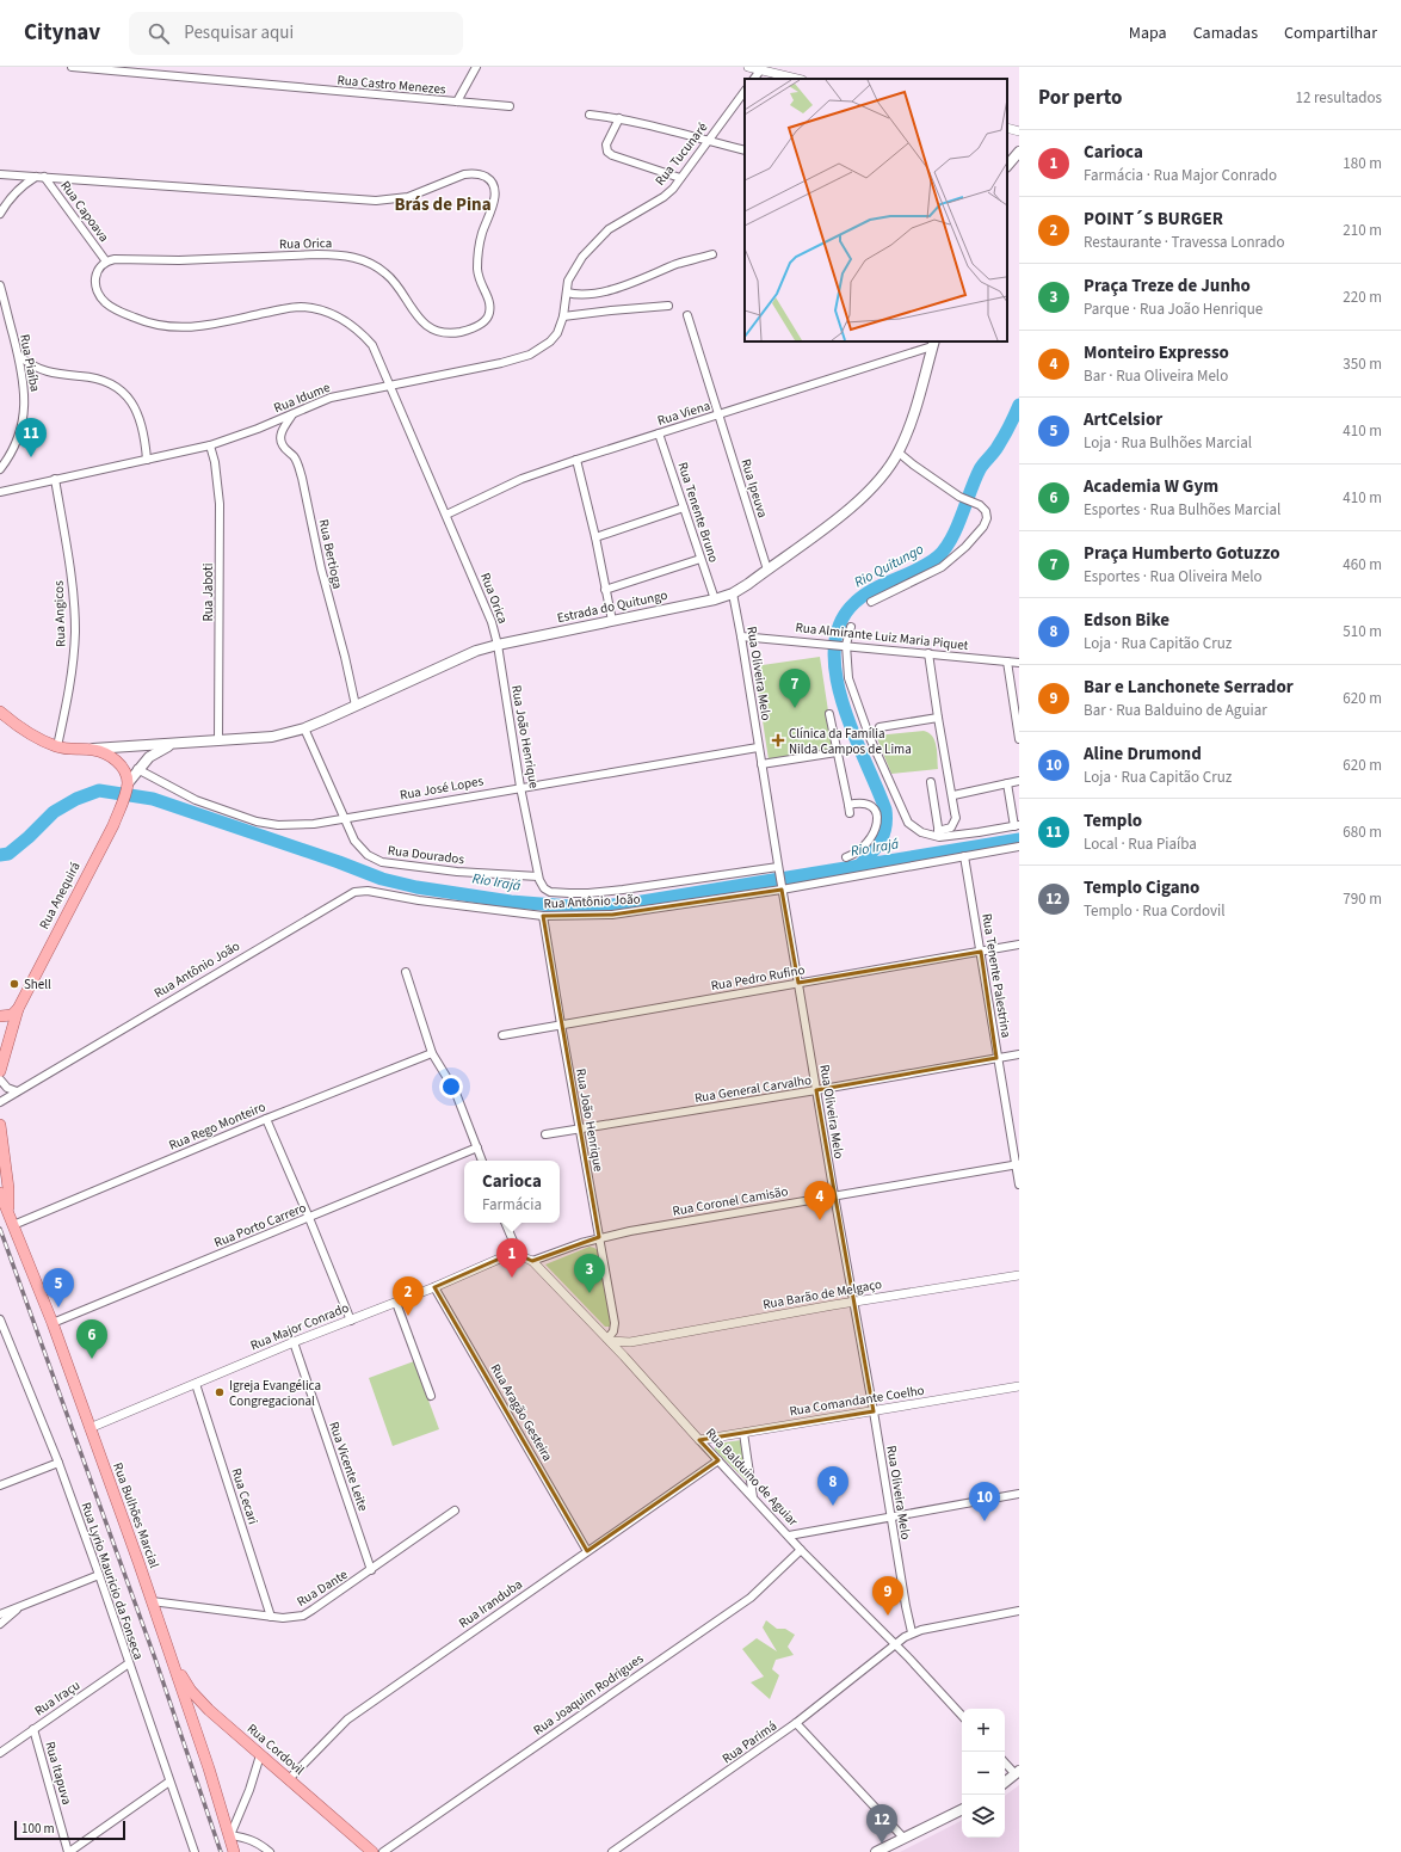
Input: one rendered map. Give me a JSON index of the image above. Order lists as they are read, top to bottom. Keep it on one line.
{"streets":{"main road":["Estrada do Quitungo","Rua Anequirá","Rua Bulhões Marcial","Rua Cordovil"],"street":["Rua Castro Menezes","Rua Tucunaré","Rua Capoava","Rua Orica","Rua Piaíba","Rua Idume","Rua Viena","Rua Ipeuva","Rua Tenente Bruno","Rua Bertioga","Rua Jaboti","Rua Angicos","Rua Almirante Luiz Maria Piquet","Rua Oliveira Melo","Rua João Henrique","Rua José Lopes","Rua Dourados","Rua Antônio João","Rua Tenente Palestrina","Rua Pedro Rufino","Rua General Carvalho","Rua Rego Monteiro","Rua Coronel Camisão","Rua Porto Carrero","Rua Barão de Melgaço","Rua Major Conrado","Rua Comandante Coelho","Rua Aragão Gesteira","Rua Vicente Leite","Rua Balduino de Aguiar","Rua Cecari","Rua Lyrio Mauricio da Fonseca","Rua Dante","Rua Iranduba","Rua Joaquim Rodrigues","Rua Iraçu","Rua Parimá","Rua Itapuva"]},"crossings":[["Rua Tucunaré","Rua Idume"],["Rua Capoava","Rua Orica"],["Rua Orica","Rua Idume"],["Rua Orica","Rua Viena"],["Rua Orica","Estrada do Quitungo"],["Rua Orica","Rua João Henrique"],["Rua Idume","Rua Bertioga"],["Rua Idume","Rua Jaboti"],["Rua Idume","Rua Angicos"],["Rua Viena","Rua Ipeuva"],["Rua Viena","Rua Tenente Bruno"],["Rua Viena","Estrada do Quitungo"],["Rua Ipeuva","Estrada do Quitungo"],["Rua Tenente Bruno","Estrada do Quitungo"],["Rua Bertioga","Estrada do Quitungo"],["Rua Jaboti","Estrada do Quitungo"],["Estrada do Quitungo","Rua Angicos"],["Estrada do Quitungo","Rua Oliveira Melo"],["Estrada do Quitungo","Rua João Henrique"],["Estrada do Quitungo","Rua José Lopes"],["Estrada do Quitungo","Rua Dourados"],["Estrada do Quitungo","Rua Anequirá"],["Rua Almirante Luiz Maria Piquet","Rua Oliveira Melo"],["Rua Oliveira Melo","Rua José Lopes"],["Rua Oliveira Melo","Rua Antônio João"],["Rua Oliveira Melo","Rua Pedro Rufino"],["Rua Oliveira Melo","Rua General Carvalho"],["Rua Oliveira Melo","Rua Coronel Camisão"],["Rua Oliveira Melo","Rua Barão de Melgaço"],["Rua Oliveira Melo","Rua Comandante Coelho"],["Rua Oliveira Melo","Rua Parimá"],["Rua João Henrique","Rua José Lopes"],["Rua João Henrique","Rua Dourados"],["Rua João Henrique","Rua Antônio João"],["Rua João Henrique","Rua Pedro Rufino"],["Rua João Henrique","Rua General Carvalho"],["Rua João Henrique","Rua Coronel Camisão"],["Rua José Lopes","Rua Dourados"],["Rua Antônio João","Rua Tenente Palestrina"],["Rua Tenente Palestrina","Rua Pedro Rufino"],["Rua Tenente Palestrina","Rua General Carvalho"],["Rua Tenente Palestrina","Rua Coronel Camisão"],["Rua Rego Monteiro","Rua Bulhões Marcial"],["Rua Coronel Camisão","Rua Balduino de Aguiar"],["Rua Porto Carrero","Rua Bulhões Marcial"],["Rua Barão de Melgaço","Rua Balduino de Aguiar"],["Rua Major Conrado","Rua Aragão Gesteira"],["Rua Major Conrado","Rua Vicente Leite"],["Rua Major Conrado","Rua Balduino de Aguiar"],["Rua Major Conrado","Rua Cecari"],["Rua Major Conrado","Rua Bulhões Marcial"],["Rua Comandante Coelho","Rua Balduino de Aguiar"],["Rua Aragão Gesteira","Rua Iranduba"],["Rua Vicente Leite","Rua Dante"],["Rua Balduino de Aguiar","Rua Iranduba"],["Rua Balduino de Aguiar","Rua Joaquim Rodrigues"],["Rua Balduino de Aguiar","Rua Parimá"],["Rua Cecari","Rua Dante"],["Rua Bulhões Marcial","Rua Dante"],["Rua Bulhões Marcial","Rua Cordovil"],["Rua Lyrio Mauricio da Fonseca","Rua Iraçu"],["Rua Iranduba","Rua Cordovil"],["Rua Iraçu","Rua Itapuva"]],"districts":["Brás de Pina"],"water":["Rio Quitungo","Rio Irajá"],"places":{"health":["Clínica da Família Nilda Campos de Lima"],"other":["Shell","Igreja Evangélica Congregacional"]},"scale_bar":"100 m","page":{"header":"Citynav","search":"Pesquisar aqui","nav":["Mapa","Camadas","Compartilhar"],"heading":["Por perto","12 resultados"],"list":[{"mark":"1","name":"Carioca","note":"Farmácia · Rua Major Conrado","value":"180 m"},{"mark":"2","name":"POINT´S BURGER","note":"Restaurante · Travessa Lonrado","value":"210 m"},{"mark":"3","name":"Praça Treze de Junho","note":"Parque · Rua João Henrique","value":"220 m"},{"mark":"4","name":"Monteiro Expresso","note":"Bar · Rua Oliveira Melo","value":"350 m"},{"mark":"5","name":"ArtCelsior","note":"Loja · Rua Bulhões Marcial","value":"410 m"},{"mark":"6","name":"Academia W Gym","note":"Esportes · Rua Bulhões Marcial","value":"410 m"},{"mark":"7","name":"Praça Humberto Gotuzzo","note":"Esportes · Rua Oliveira Melo","value":"460 m"},{"mark":"8","name":"Edson Bike","note":"Loja · Rua Capitão Cruz","value":"510 m"},{"mark":"9","name":"Bar e Lanchonete Serrador","note":"Bar · Rua Balduino de Aguiar","value":"620 m"},{"mark":"10","name":"Aline Drumond","note":"Loja · Rua Capitão Cruz","value":"620 m"},{"mark":"11","name":"Templo","note":"Local · Rua Piaíba","value":"680 m"},{"mark":"12","name":"Templo Cigano","note":"Templo · Rua Cordovil","value":"790 m"}],"pins":["11","7","4","1","3","5","2","6","8","10","9","12"],"popup":["Carioca","Farmácia"],"map_buttons":["+","−"],"scale":"100 m"}}
